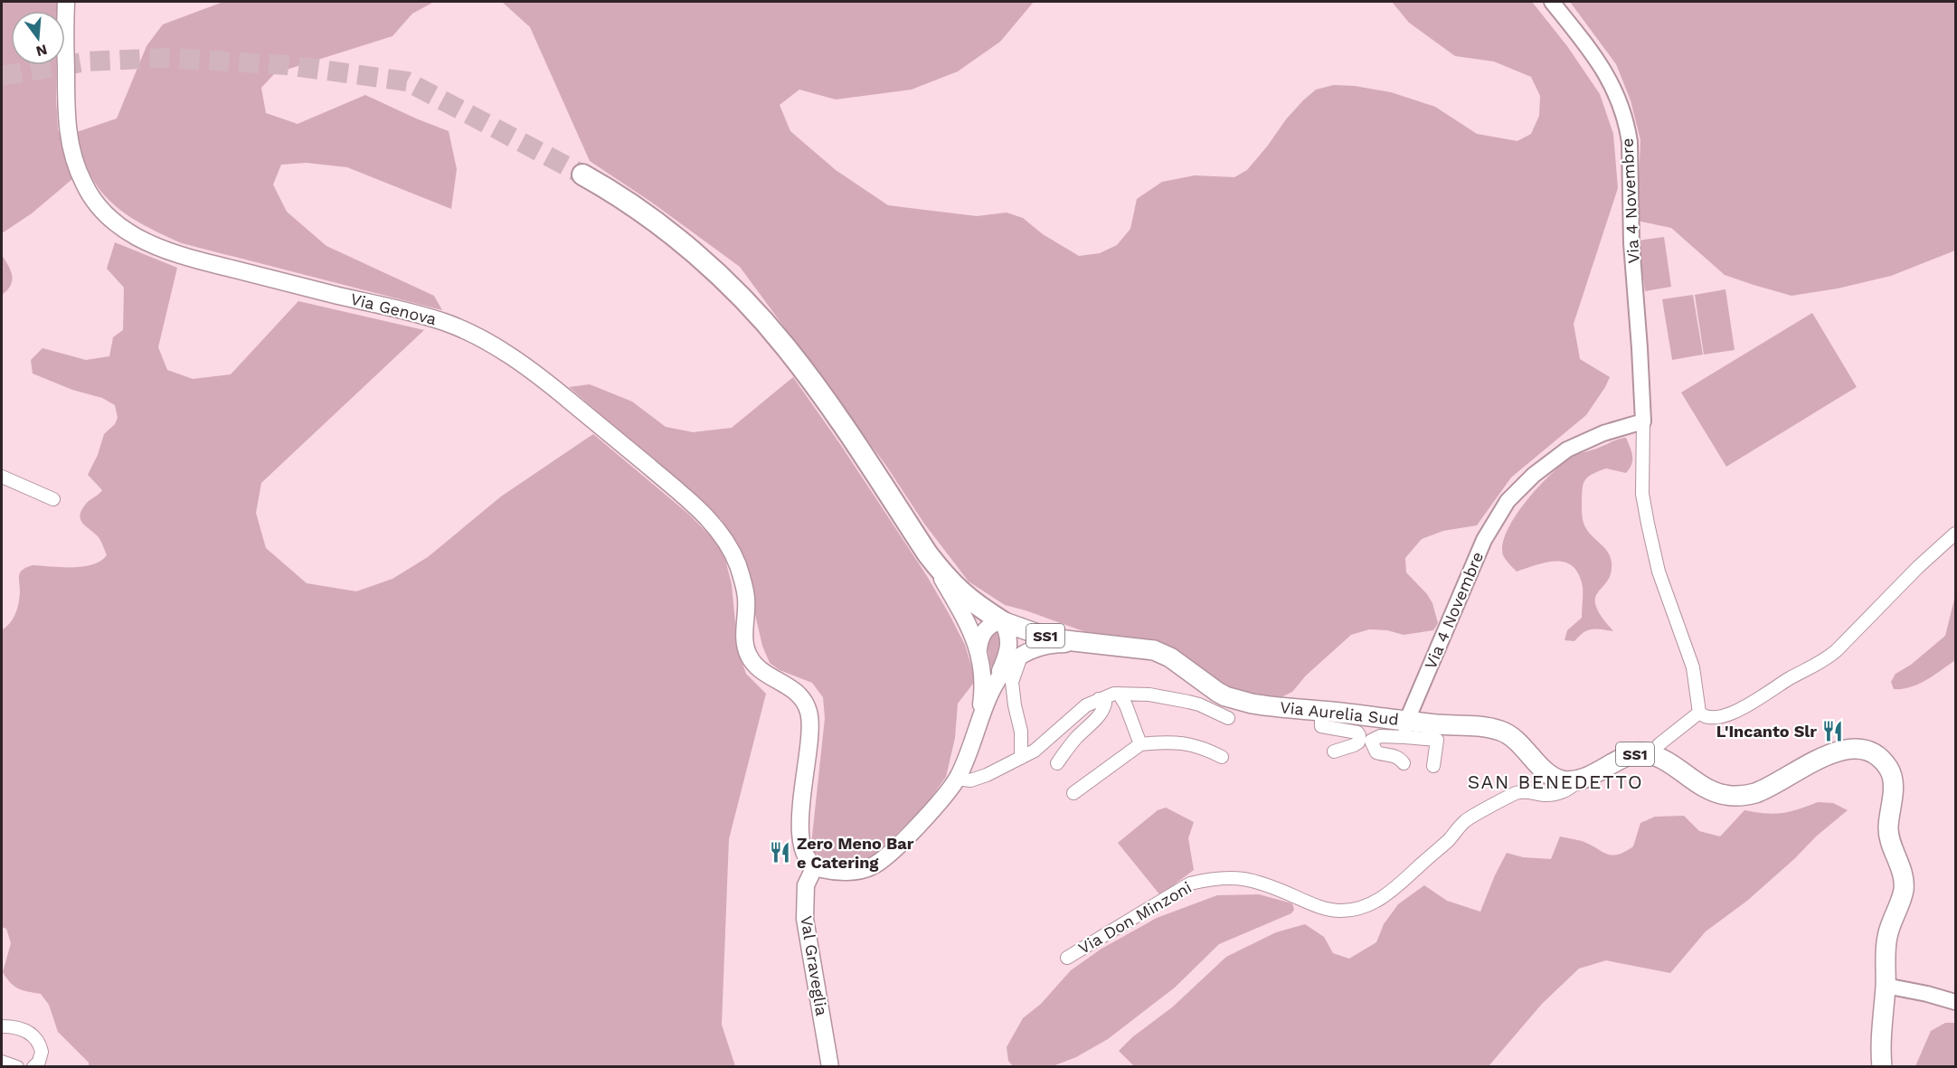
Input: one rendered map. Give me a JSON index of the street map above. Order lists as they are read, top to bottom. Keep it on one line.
{"streets":{"main road":["Via Genova","SS1","Via Aurelia Sud","Val Graveglia"],"street":["Via 4 Novembre","Via Don Minzoni"]},"crossings":[["Via 4 Novembre","Via Aurelia Sud"],["Via Genova","Via Aurelia Sud"],["Via Genova","Val Graveglia"],["SS1","Via Aurelia Sud"],["SS1","Via Don Minzoni"],["Via Aurelia Sud","Via Don Minzoni"],["Via Aurelia Sud","Val Graveglia"]],"districts":["SAN BENEDETTO"],"places":{"restaurant":["L'Incanto Slr","Zero Meno Bar e Catering"]},"north":"bottom"}
